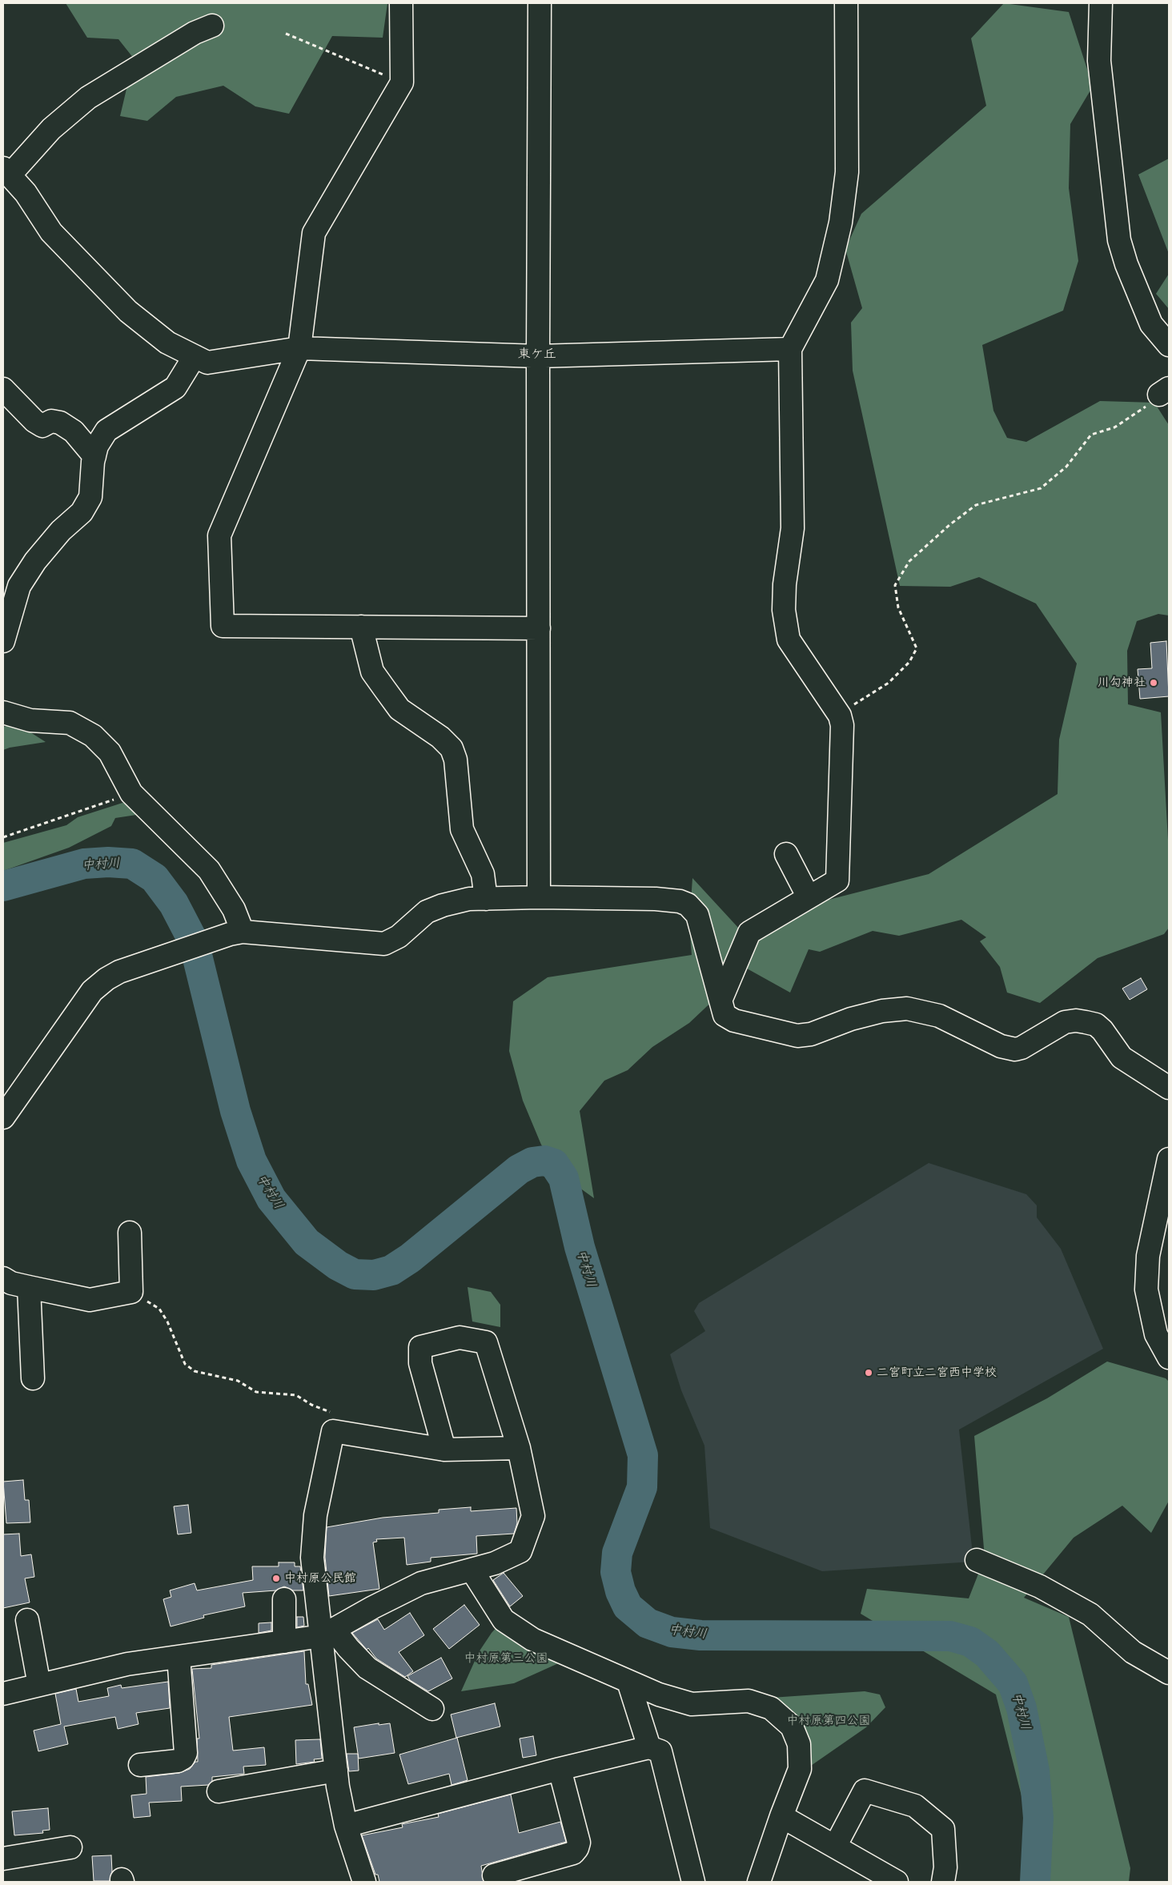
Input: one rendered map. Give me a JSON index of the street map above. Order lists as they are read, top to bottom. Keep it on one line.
{"districts":["東ケ丘"],"water":["中村川"],"parks":["中村原第三公園","中村原第四公園"],"places":["川勾神社","二宮町立二宮西中学校","中村原公民館"]}
